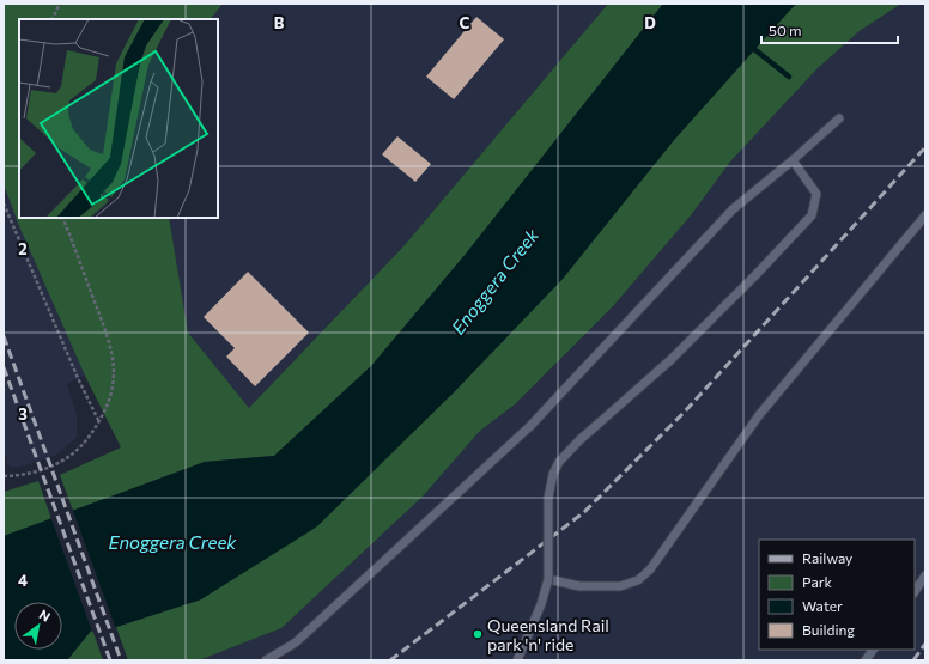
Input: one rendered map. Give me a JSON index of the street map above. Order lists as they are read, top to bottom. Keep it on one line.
{"water":["Enoggera Creek"],"places":["Queensland Rail park 'n' ride"],"legend":["Railway","Park","Water","Building"],"scale_bar":"50 m","north":"top right","grid":{"columns":["B","C","D"],"rows":["2","3","4"]}}
